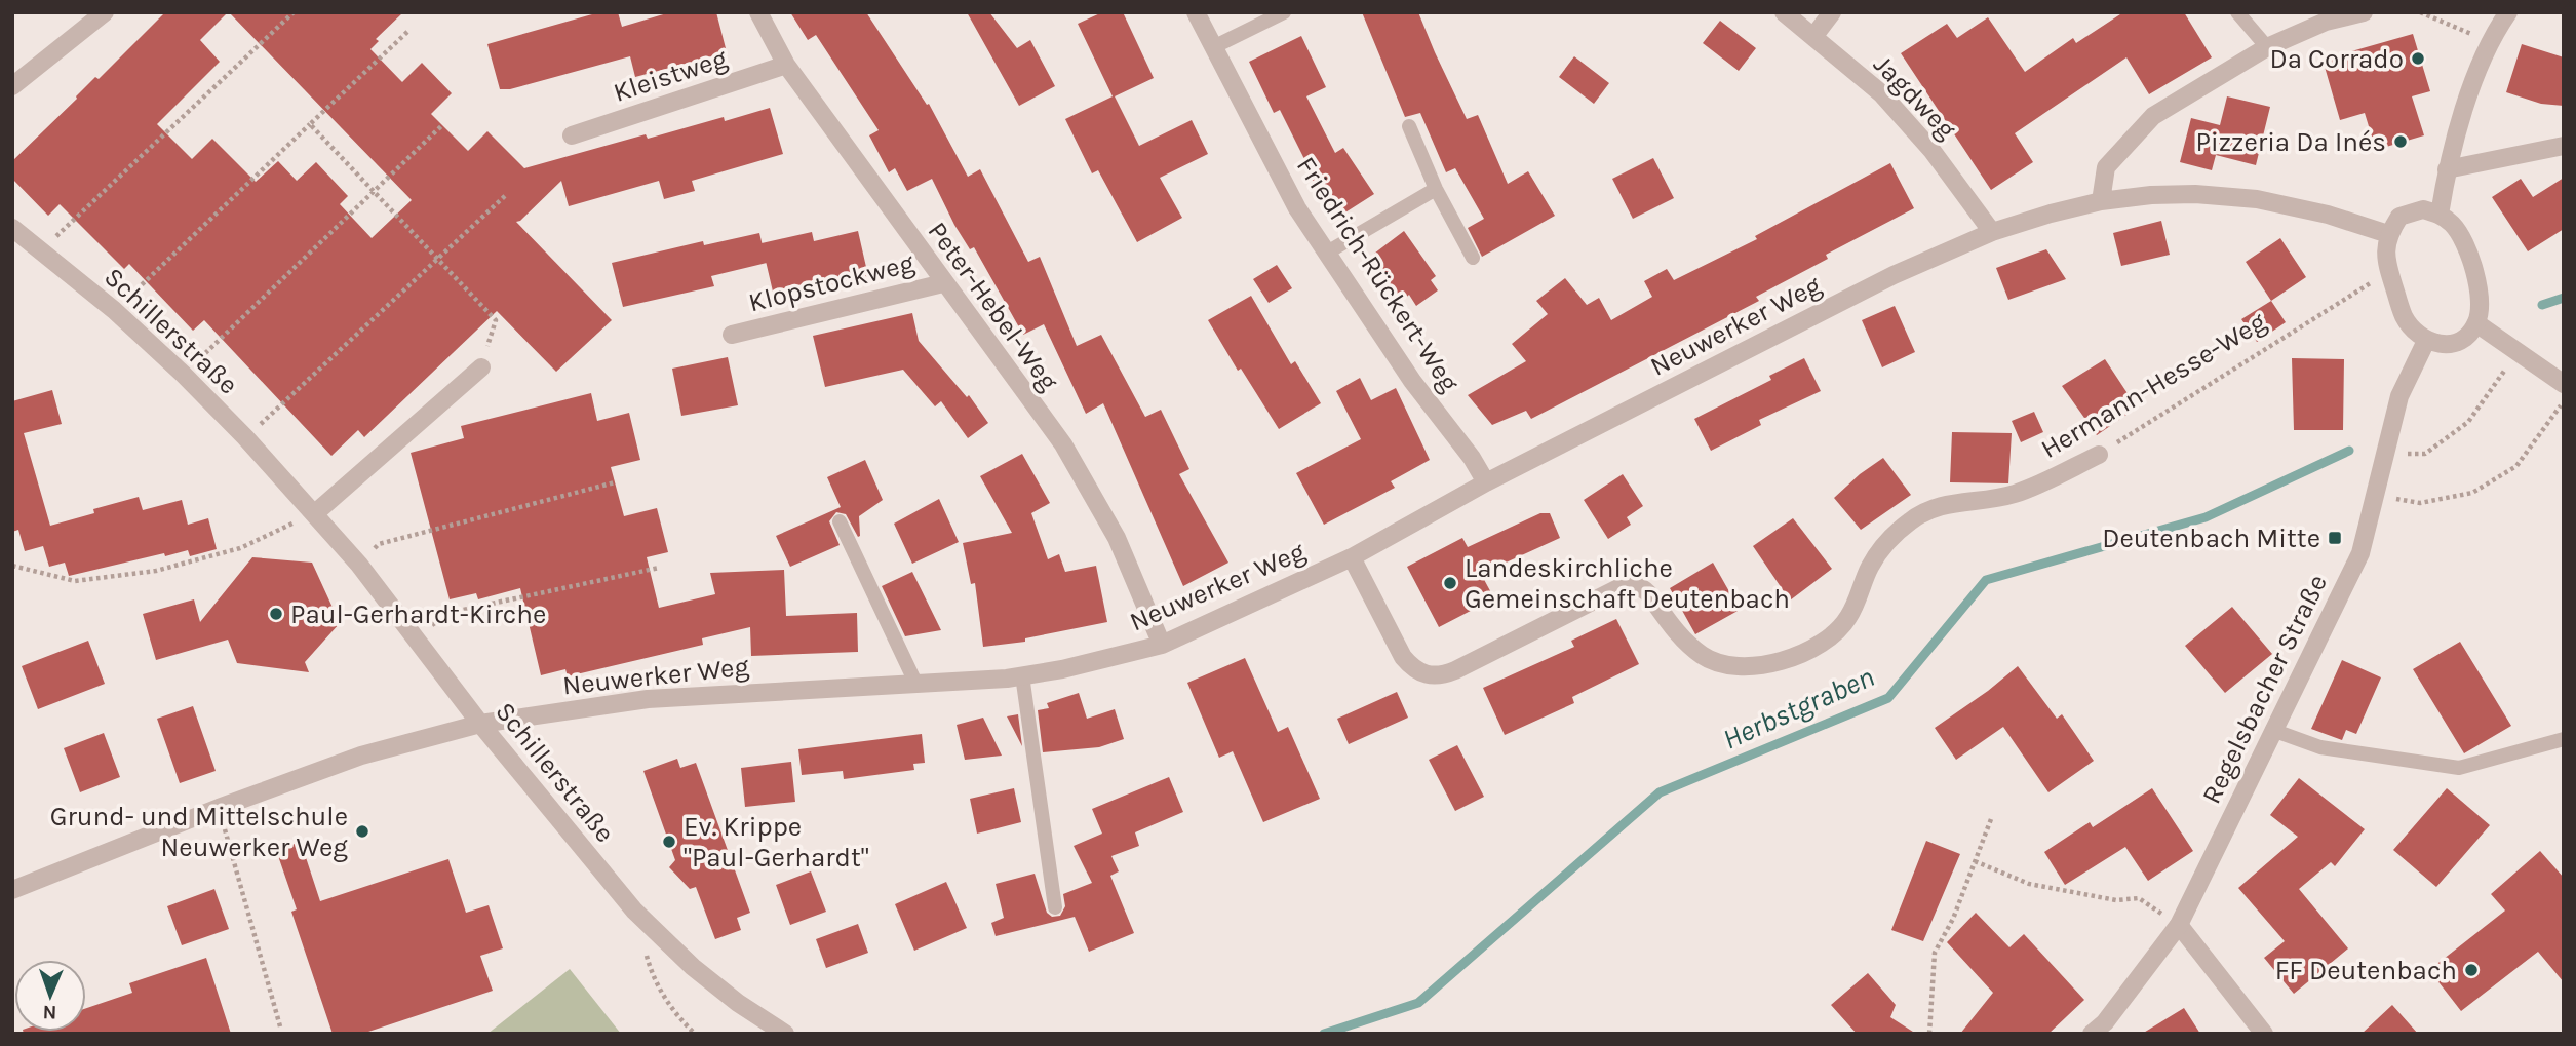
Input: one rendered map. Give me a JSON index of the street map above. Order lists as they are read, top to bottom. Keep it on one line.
{"streets":{"street":["Kleistweg","Jagdweg","Friedrich-Rückert-Weg","Klopstockweg","Peter-Hebel-Weg","Neuwerker Weg","Schillerstraße","Hermann-Hesse-Weg","Regelsbacher Straße"]},"crossings":[["Kleistweg","Peter-Hebel-Weg"],["Jagdweg","Neuwerker Weg"],["Friedrich-Rückert-Weg","Neuwerker Weg"],["Klopstockweg","Peter-Hebel-Weg"],["Peter-Hebel-Weg","Neuwerker Weg"],["Neuwerker Weg","Schillerstraße"],["Neuwerker Weg","Hermann-Hesse-Weg"],["Neuwerker Weg","Regelsbacher Straße"],["Hermann-Hesse-Weg","Regelsbacher Straße"]],"water":["Herbstgraben"],"places":{"other":["Da Corrado","Pizzeria Da Inés","Landeskirchliche Gemeinschaft Deutenbach","Paul-Gerhardt-Kirche","Grund- und Mittelschule Neuwerker Weg","Ev. Krippe \"Paul-Gerhardt\"","FF Deutenbach"],"transit":["Deutenbach Mitte"]},"north":"bottom"}
